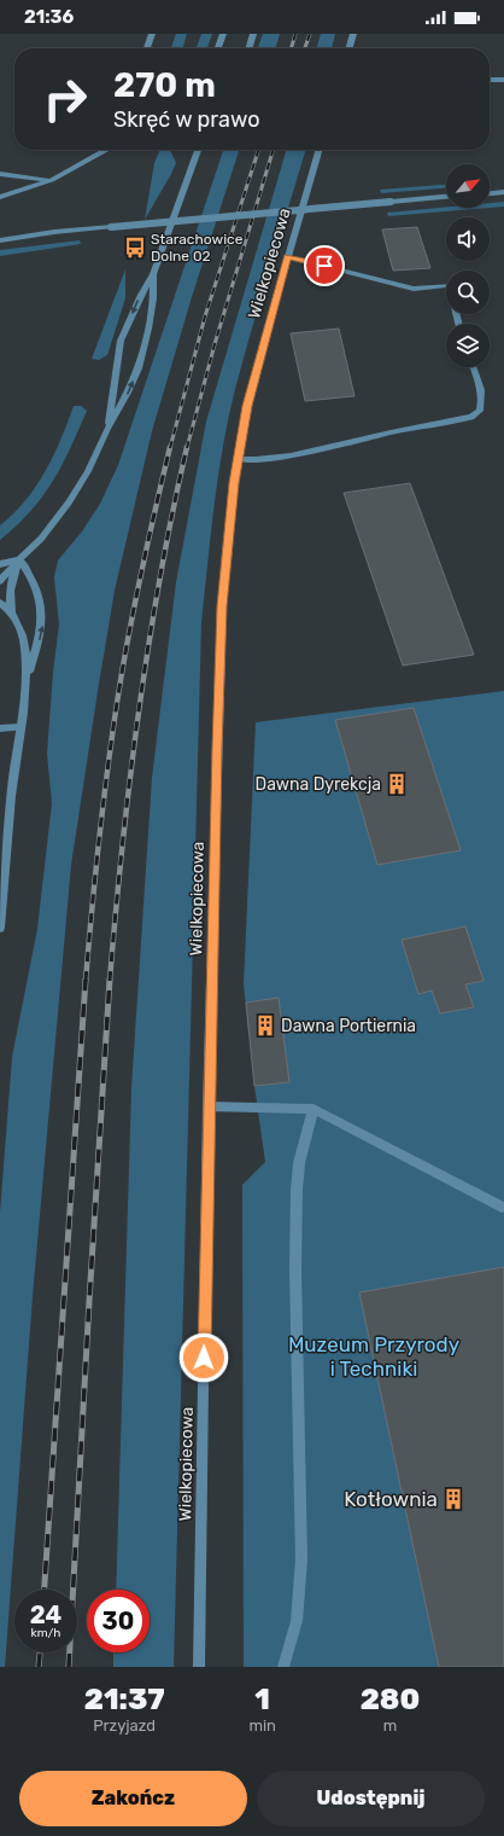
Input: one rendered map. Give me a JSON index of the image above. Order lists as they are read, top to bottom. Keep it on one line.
{"streets":{"street":["Wielkopiecowa"]},"parks":["Muzeum Przyrody i Techniki"],"places":{"bus stop":["Starachowice Dolne 02"],"building":["Dawna Dyrekcja","Dawna Portiernia","Kotłownia"]},"north":"top right","page":{"status":"21:36","turn":["270 m","Skręć w prawo"],"speed":"24 km/h","limit":"30","eta":["21:37","Przyjazd","1","min","280","m"],"buttons":["Zakończ","Udostępnij"]}}
